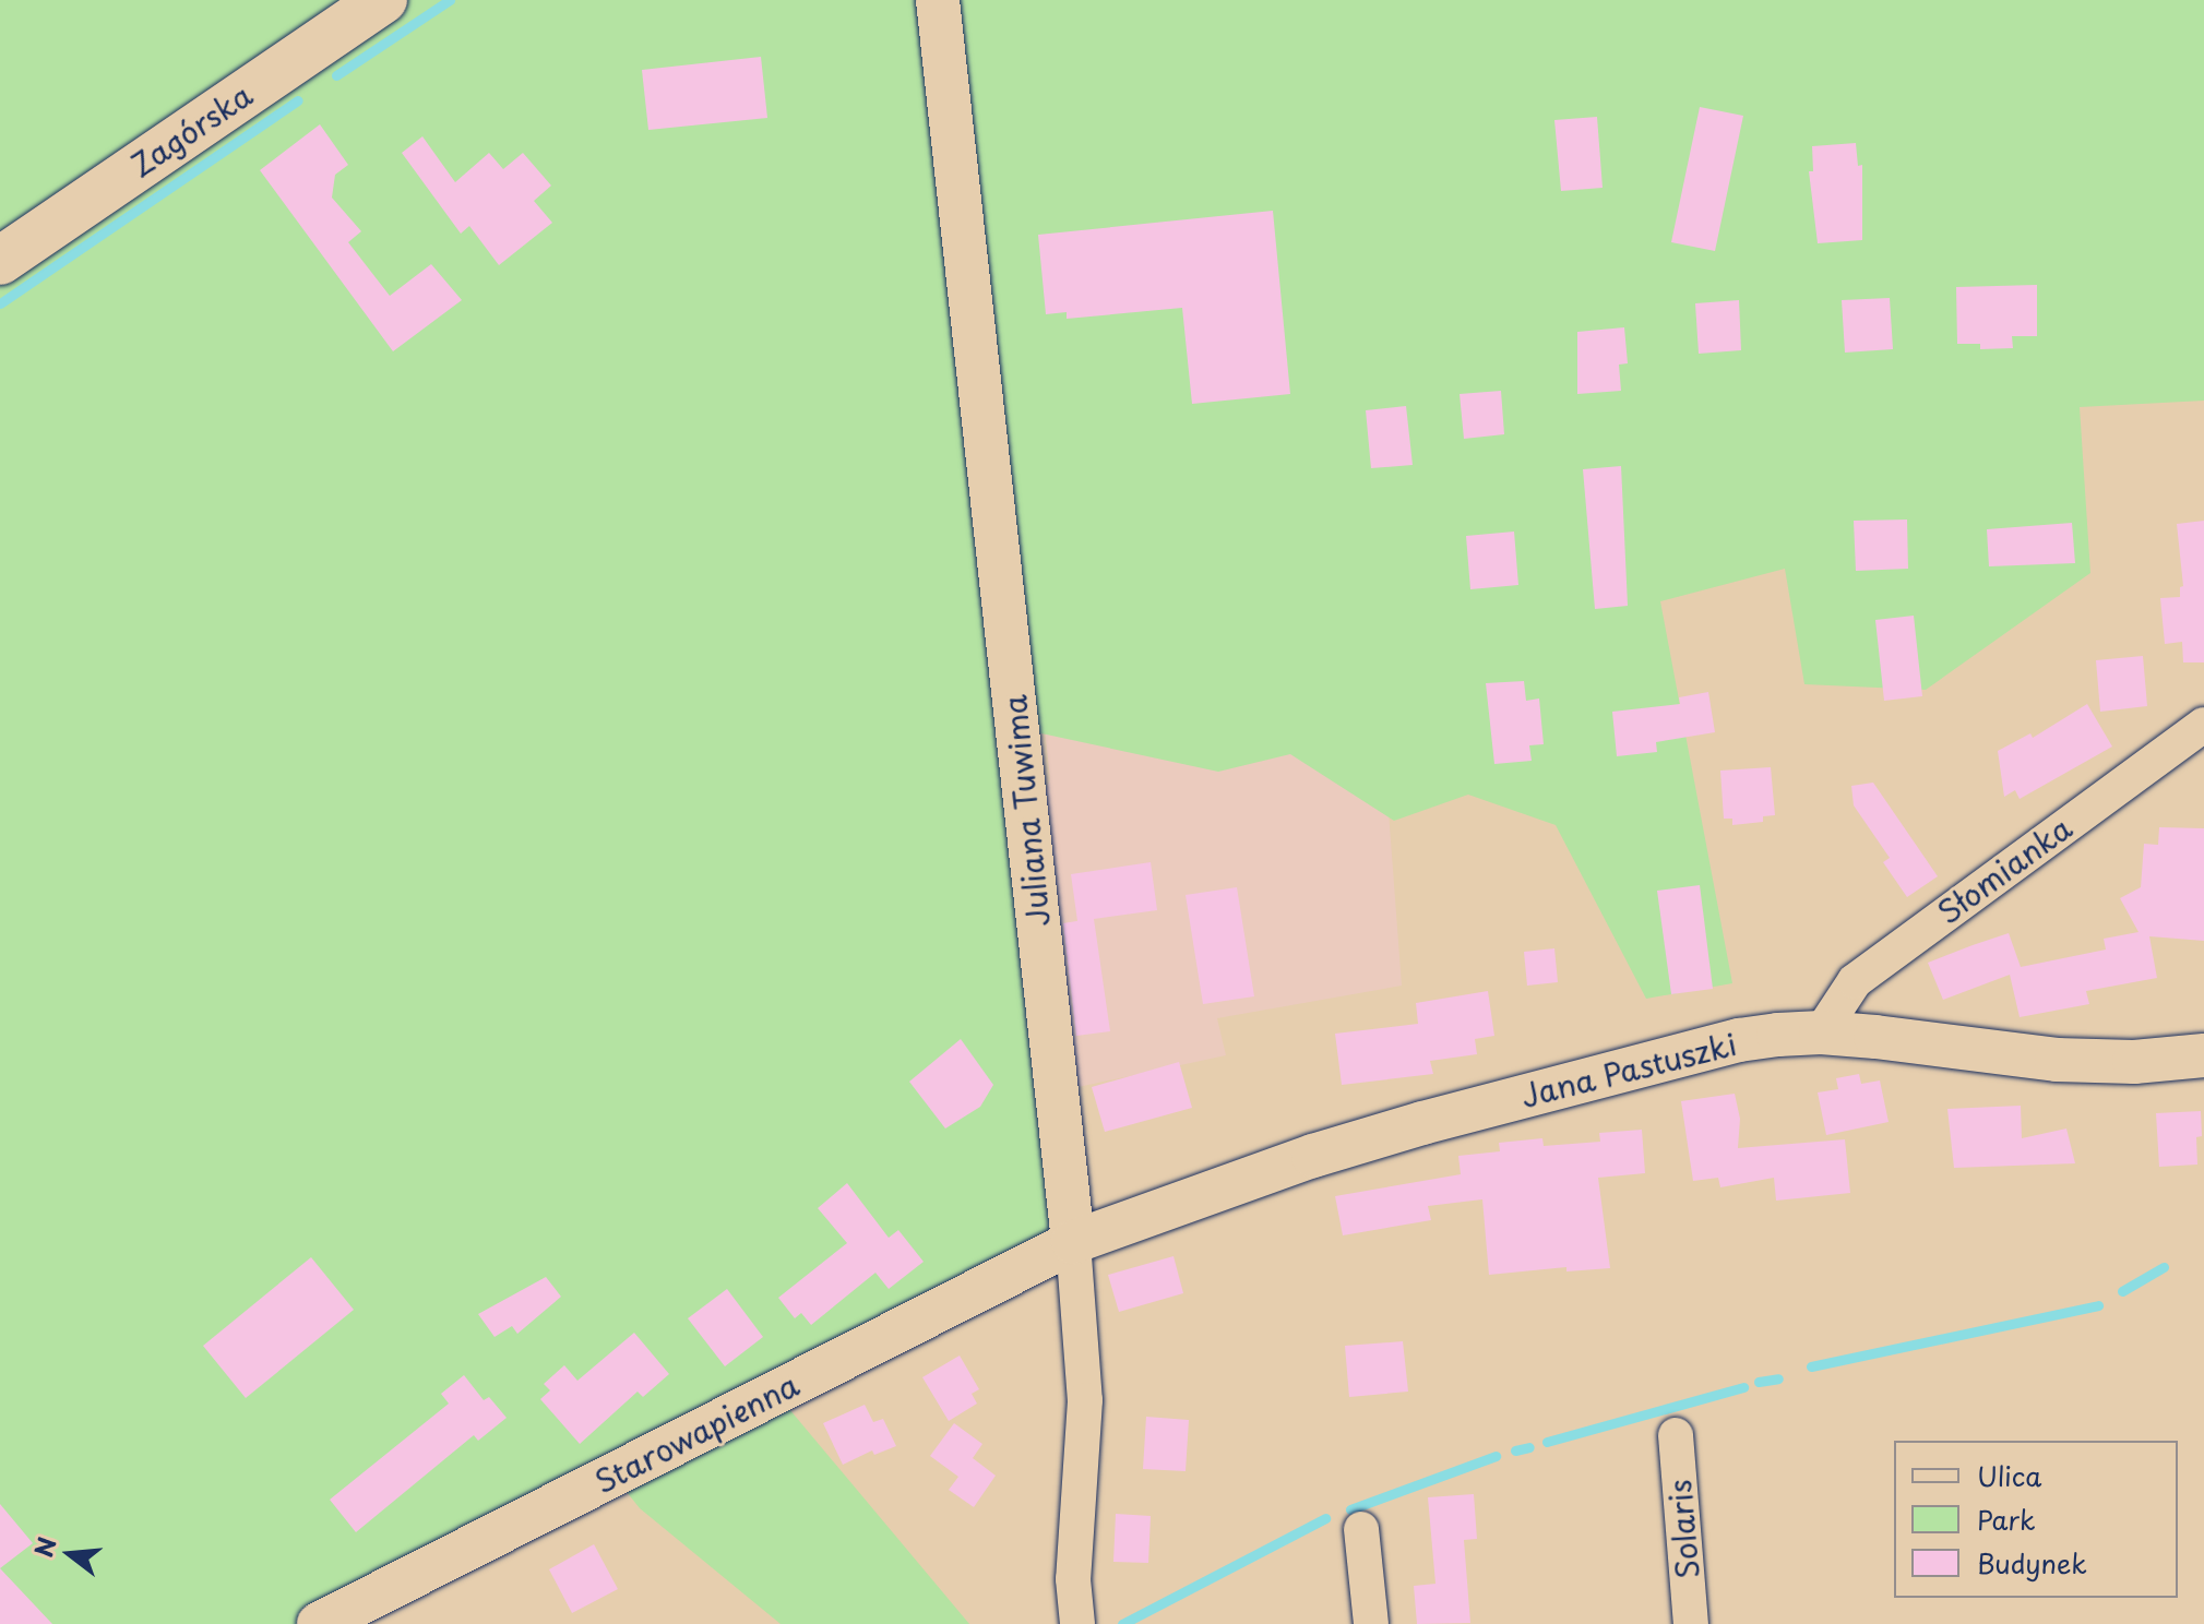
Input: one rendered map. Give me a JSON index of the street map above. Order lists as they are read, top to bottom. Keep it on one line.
{"streets":{"highway":["Zagórska"],"street":["Juliana Tuwima","Słomianka","Jana Pastuszki","Starowapienna","Solaris"]},"crossings":[["Juliana Tuwima","Jana Pastuszki"],["Juliana Tuwima","Starowapienna"],["Słomianka","Jana Pastuszki"],["Jana Pastuszki","Starowapienna"]],"legend":["Ulica","Park","Budynek"],"north":"left"}
